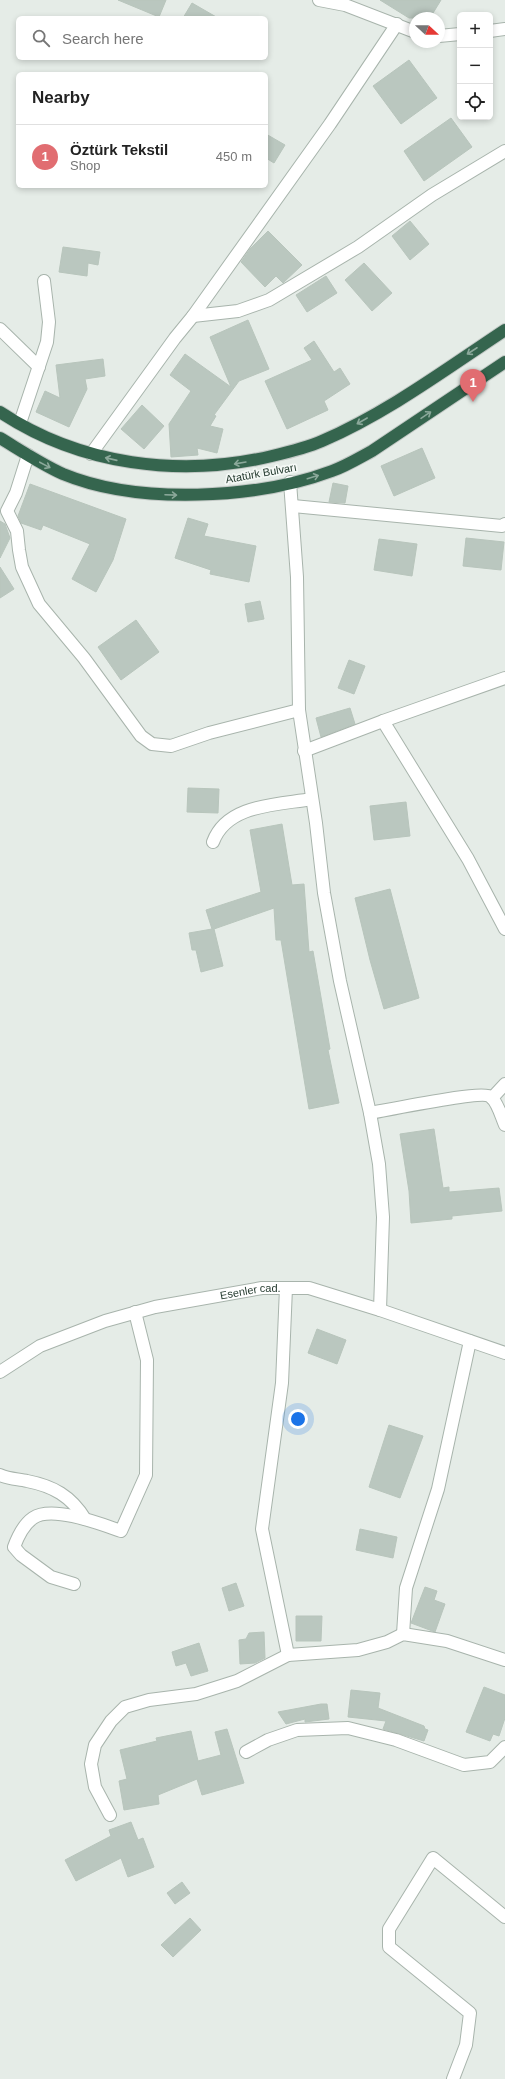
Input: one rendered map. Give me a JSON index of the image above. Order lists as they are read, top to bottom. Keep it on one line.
{"streets":{"highway":["Atatürk Bulvarı"],"street":["Esenler cad."]},"north":"right","page":{"map_buttons":["+","−"],"search":"Search here","heading":"Nearby","list":[{"mark":"1","name":"Öztürk Tekstil","note":"Shop","value":"450 m"}],"pins":"1"}}
